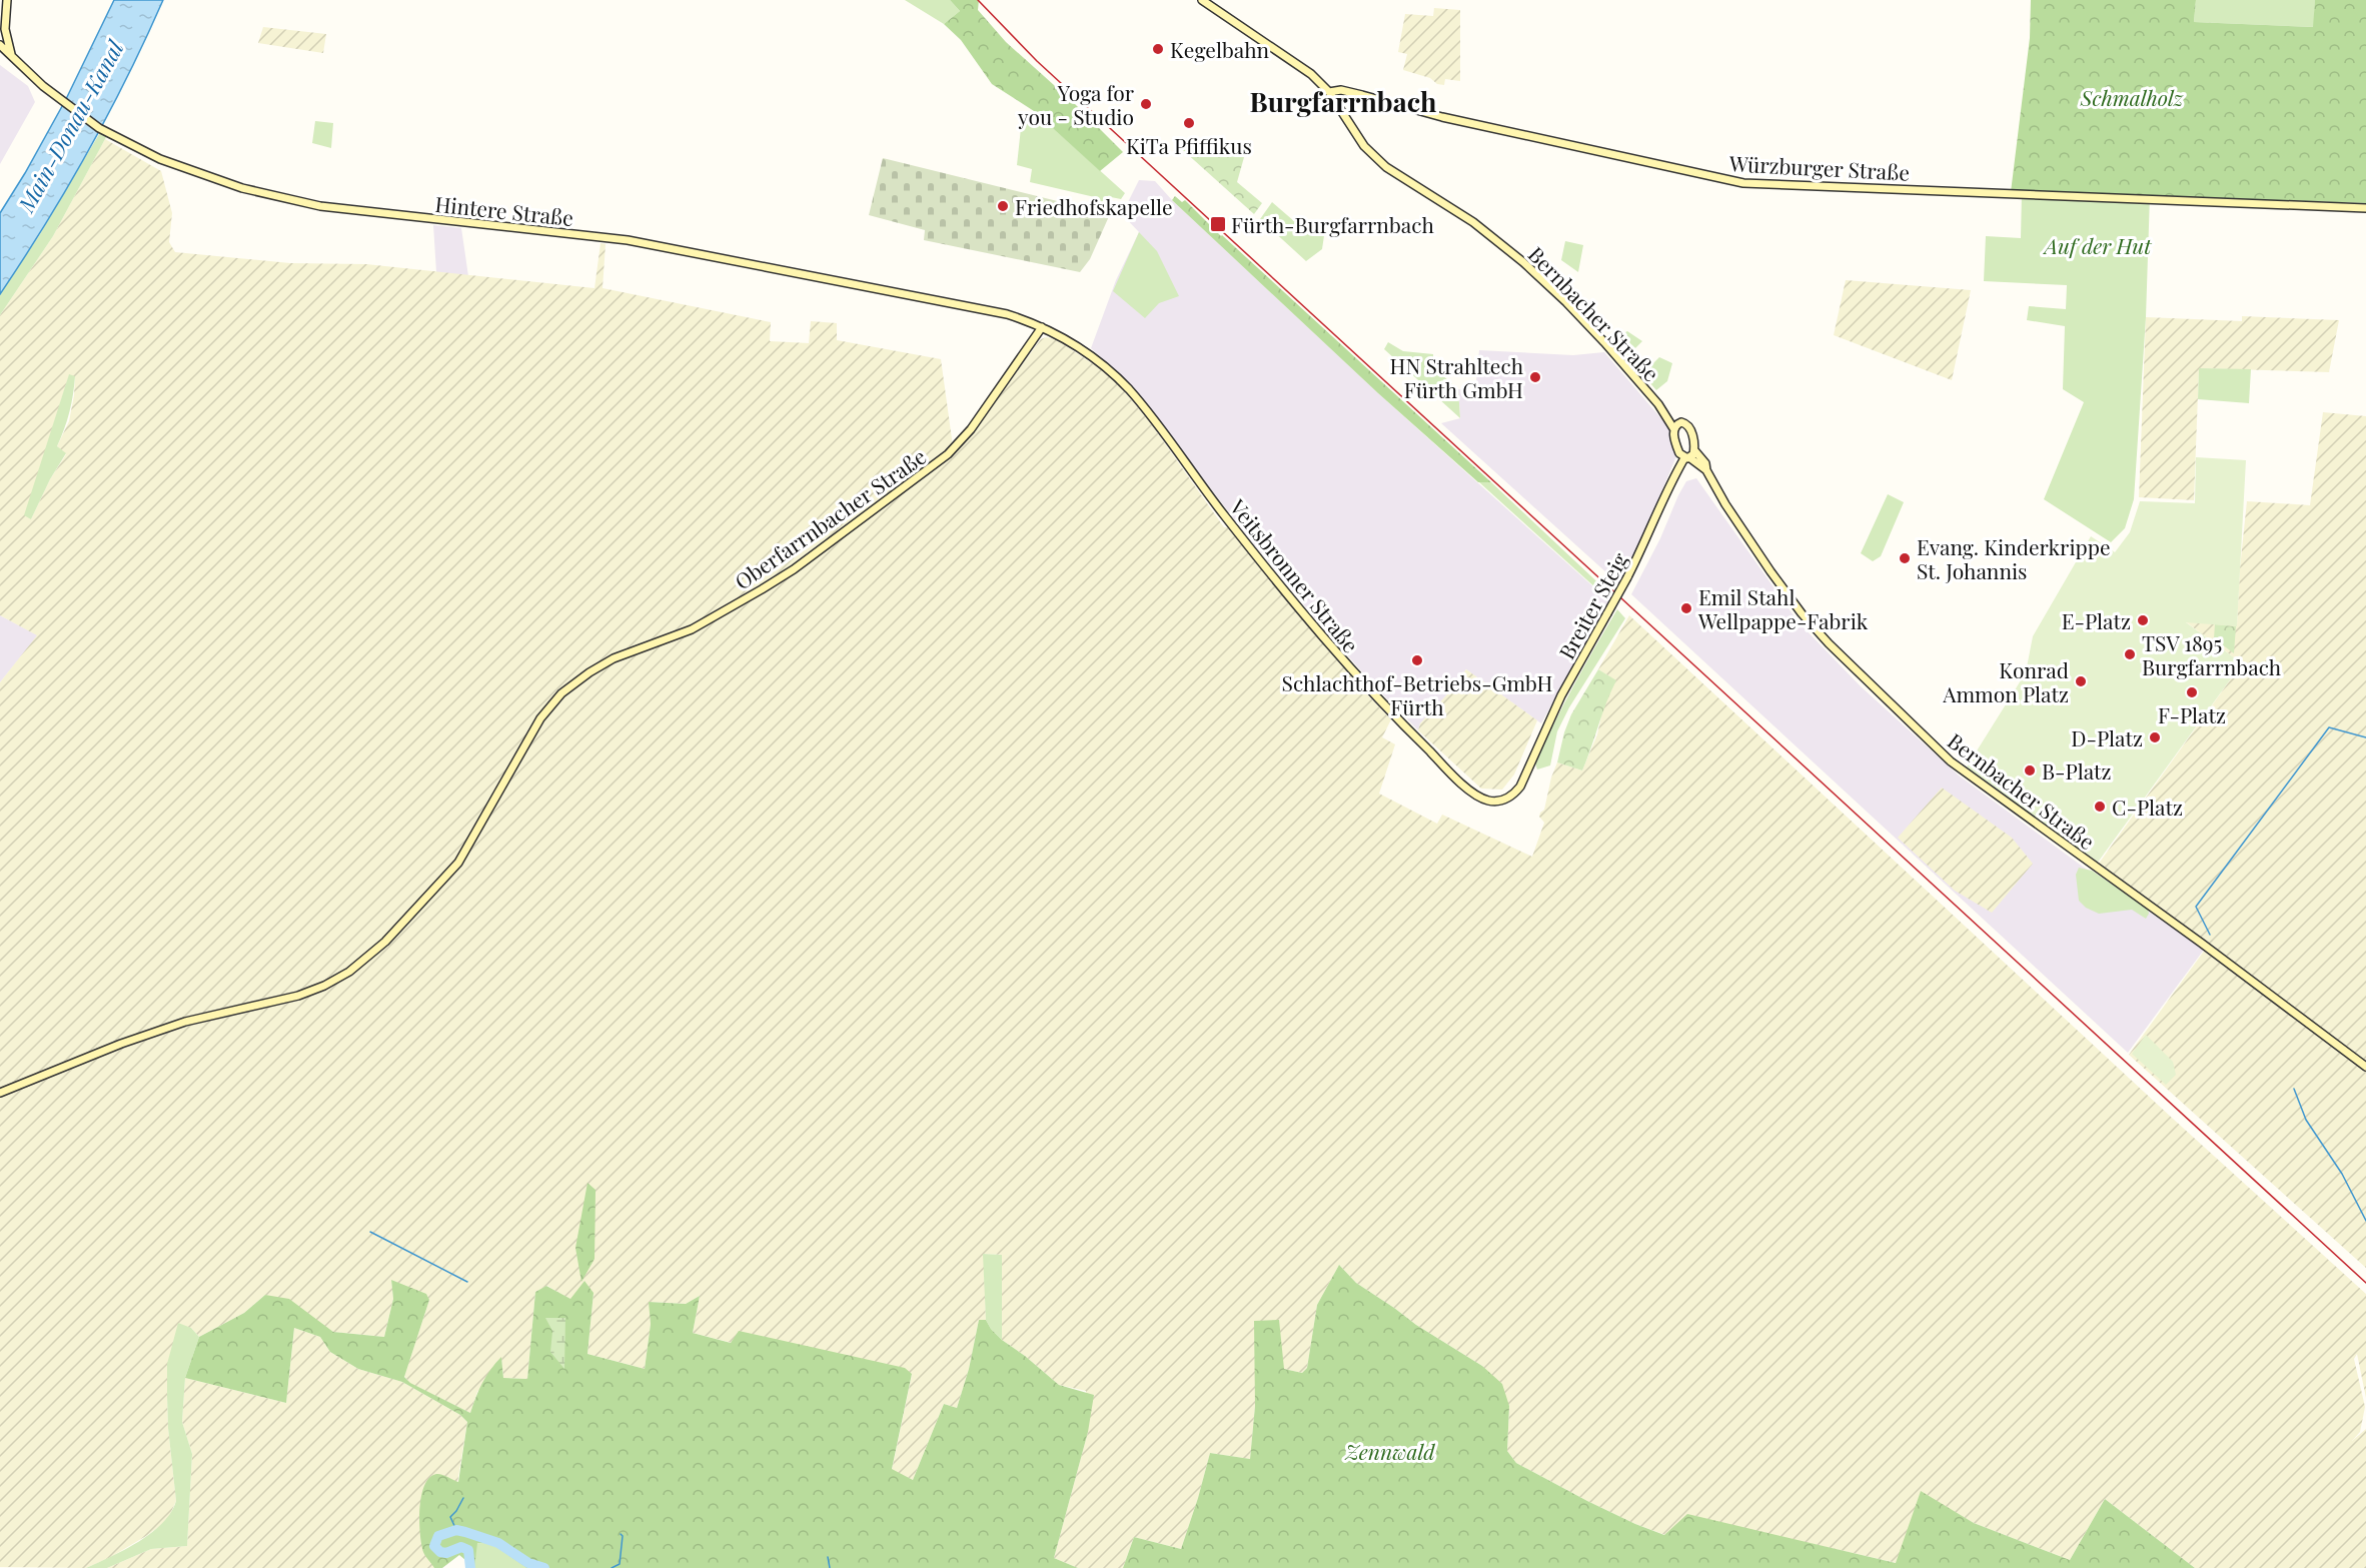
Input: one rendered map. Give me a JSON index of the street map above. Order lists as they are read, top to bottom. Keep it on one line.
{"streets":{"street":["Würzburger Straße","Hintere Straße","Bernbacher Straße","Oberfarrnbacher Straße","Veitsbronner Straße","Breiter Steig"]},"crossings":[["Würzburger Straße","Bernbacher Straße"],["Hintere Straße","Oberfarrnbacher Straße"],["Hintere Straße","Veitsbronner Straße"],["Bernbacher Straße","Breiter Steig"],["Oberfarrnbacher Straße","Veitsbronner Straße"],["Veitsbronner Straße","Breiter Steig"]],"districts":["Burgfarrnbach"],"water":["Main-Donau-Kanal"],"parks":["Schmalholz","Auf der Hut","Zennwald"],"places":{"other":["Kegelbahn","Yoga for you - Studio","KiTa Pfiffikus","Friedhofskapelle","HN Strahltech Fürth GmbH","Evang. Kinderkrippe St. Johannis","Emil Stahl Wellpappe-Fabrik","E-Platz","TSV 1895 Burgfarrnbach","Schlachthof-Betriebs-GmbH Fürth","Konrad Ammon Platz","F-Platz","D-Platz","B-Platz","C-Platz"],"transit":["Fürth-Burgfarrnbach"]}}
